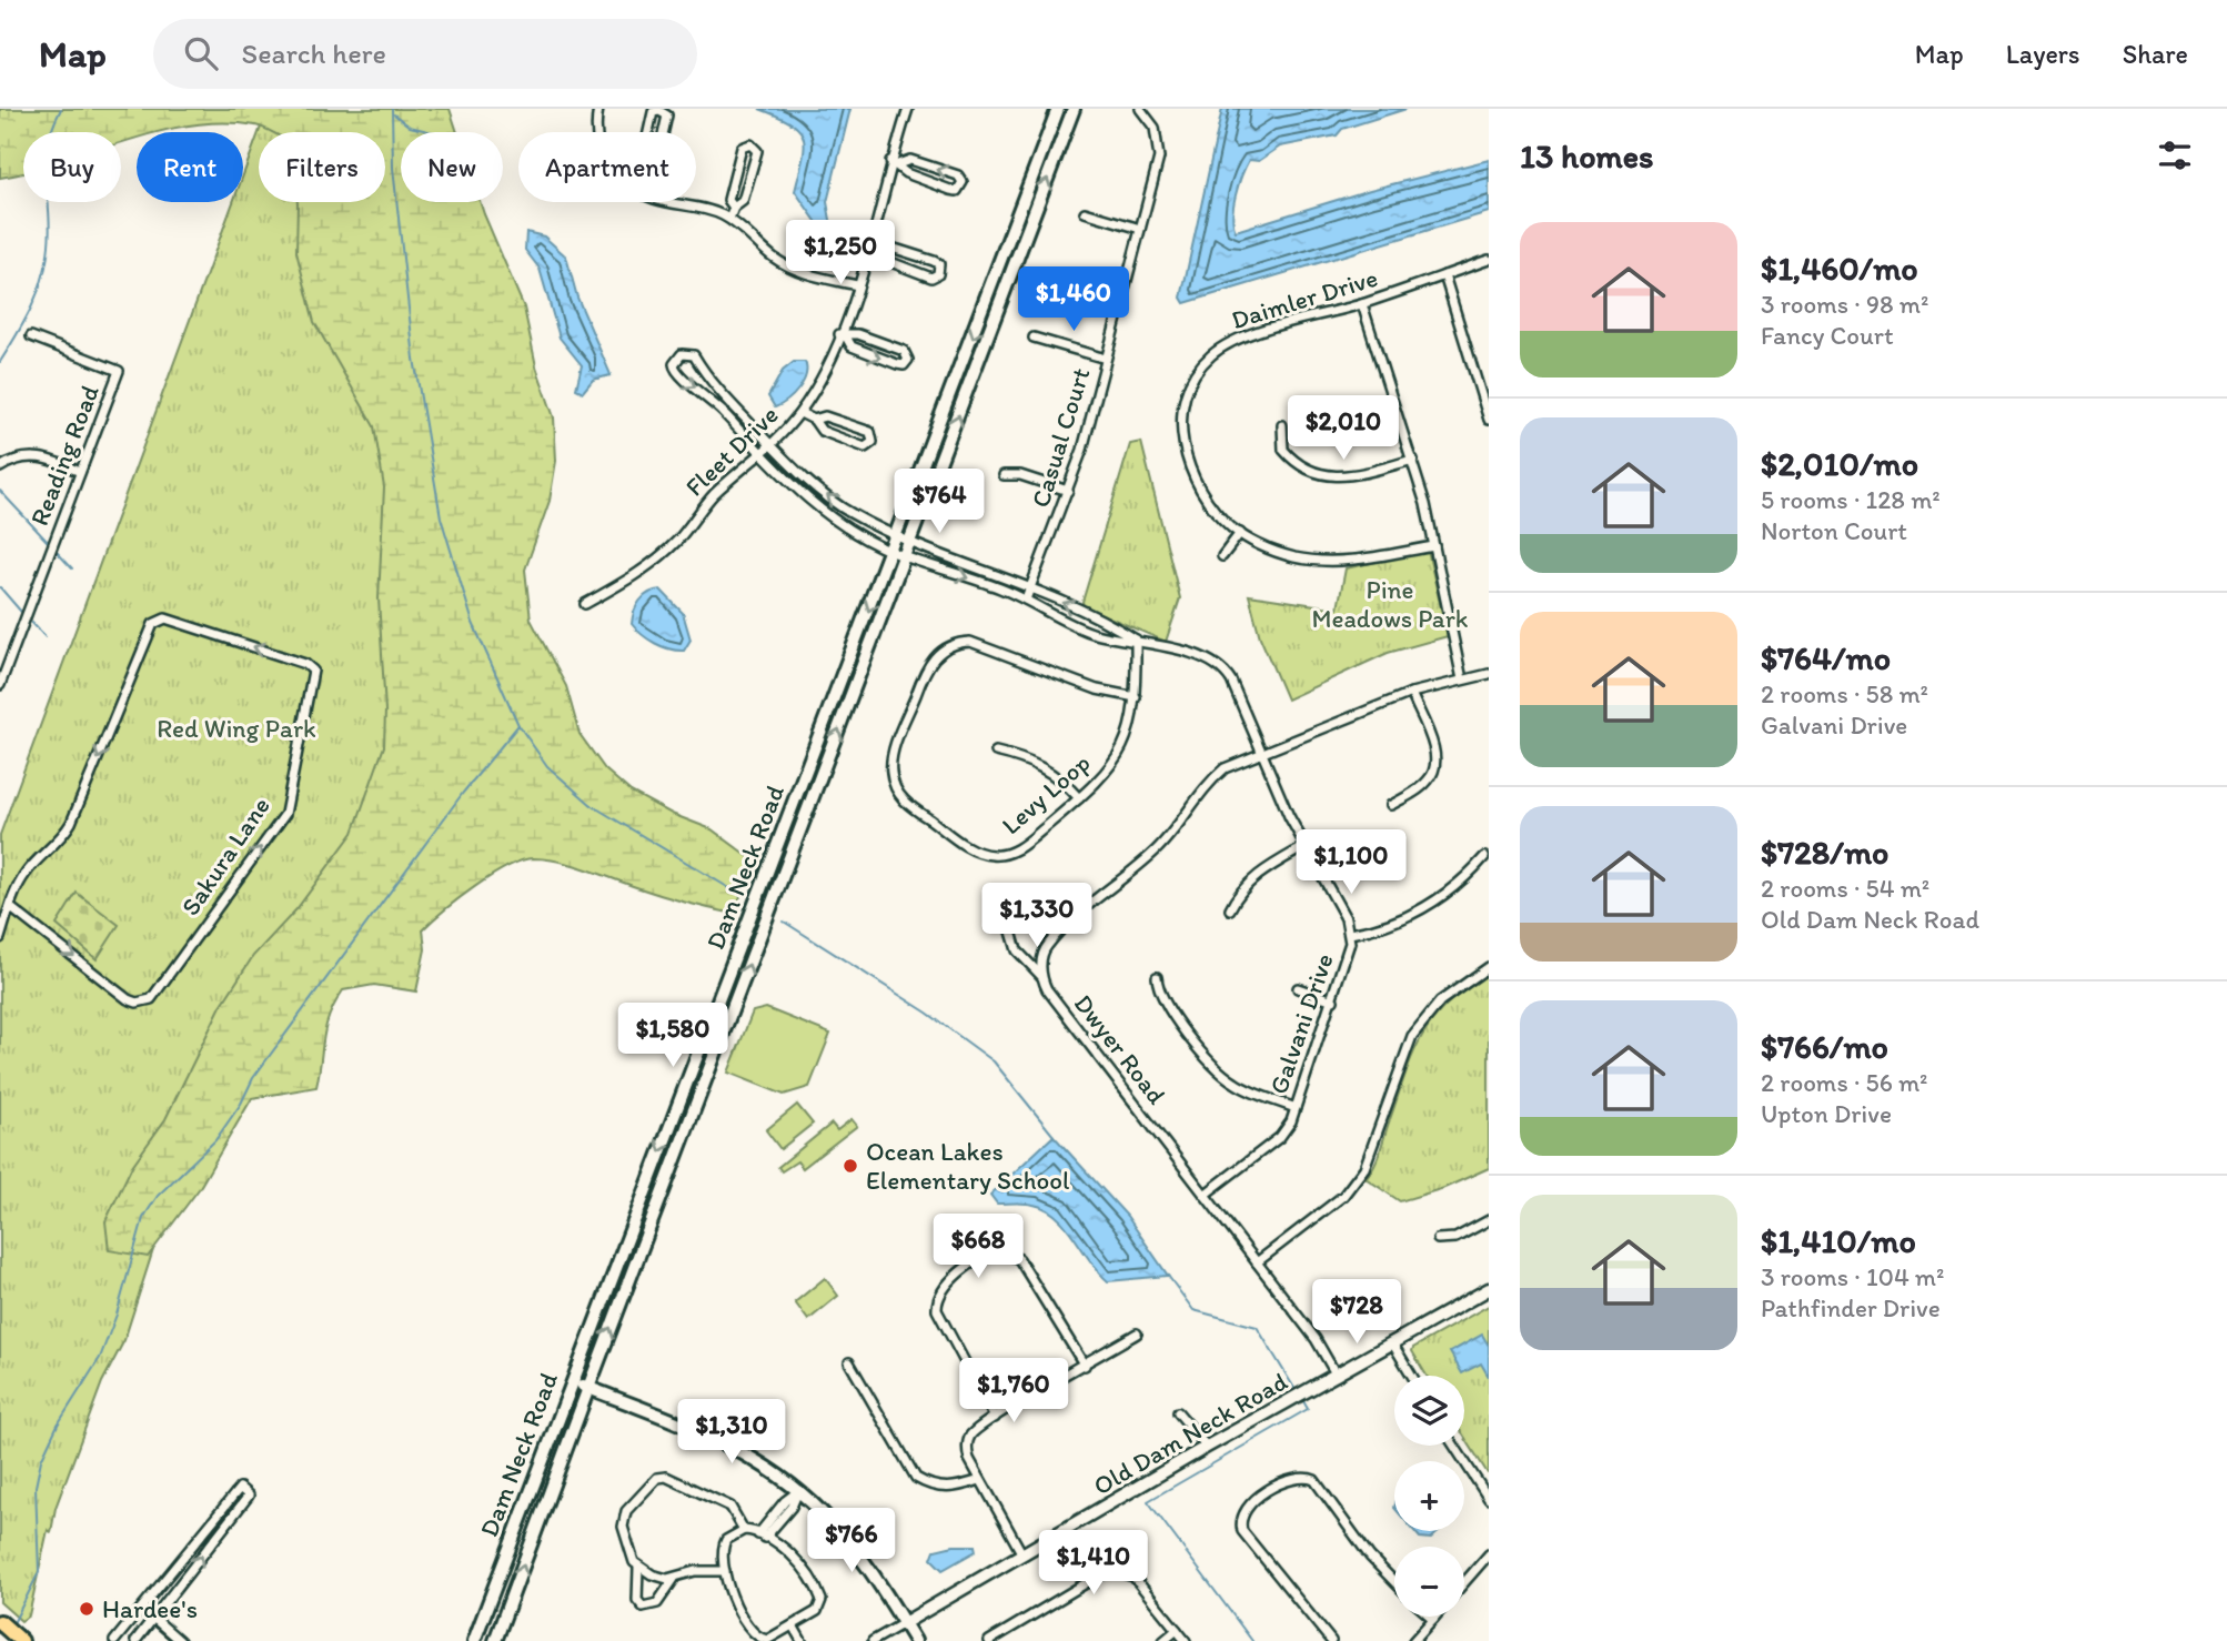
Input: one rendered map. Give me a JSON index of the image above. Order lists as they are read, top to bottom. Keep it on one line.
{"streets":{"main road":["Dam Neck Road"],"street":["Daimler Drive","Casual Court","Fleet Drive","Reading Road","Levy Loop","Sakura Lane","Galvani Drive","Dwyer Road","Old Dam Neck Road"]},"crossings":[["Casual Court","Galvani Drive"],["Fleet Drive","Galvani Drive"],["Levy Loop","Galvani Drive"],["Dam Neck Road","Galvani Drive"],["Galvani Drive","Dwyer Road"],["Dwyer Road","Old Dam Neck Road"]],"parks":["Pine Meadows Park","Red Wing Park"],"places":["Ocean Lakes Elementary School","Hardee's"],"page":{"header":"Map","search":"Search here","nav":["Map","Layers","Share"],"heading":"13 homes","chip":["Buy","Rent","Filters","New","Apartment"],"list":[{"name":"$1,460/mo","note":"3 rooms · 98 m² · Fancy Court"},{"name":"$2,010/mo","note":"5 rooms · 128 m² · Norton Court"},{"name":"$764/mo","note":"2 rooms · 58 m² · Galvani Drive"},{"name":"$728/mo","note":"2 rooms · 54 m² · Old Dam Neck Road"},{"name":"$766/mo","note":"2 rooms · 56 m² · Upton Drive"},{"name":"$1,410/mo","note":"3 rooms · 104 m² · Pathfinder Drive"}],"price":["$1,250","$1,460","$2,010","$764","$1,100","$1,330","$1,580","$668","$728","$1,760","$1,310","$766","$1,410"],"map_buttons":["+","−"]}}
